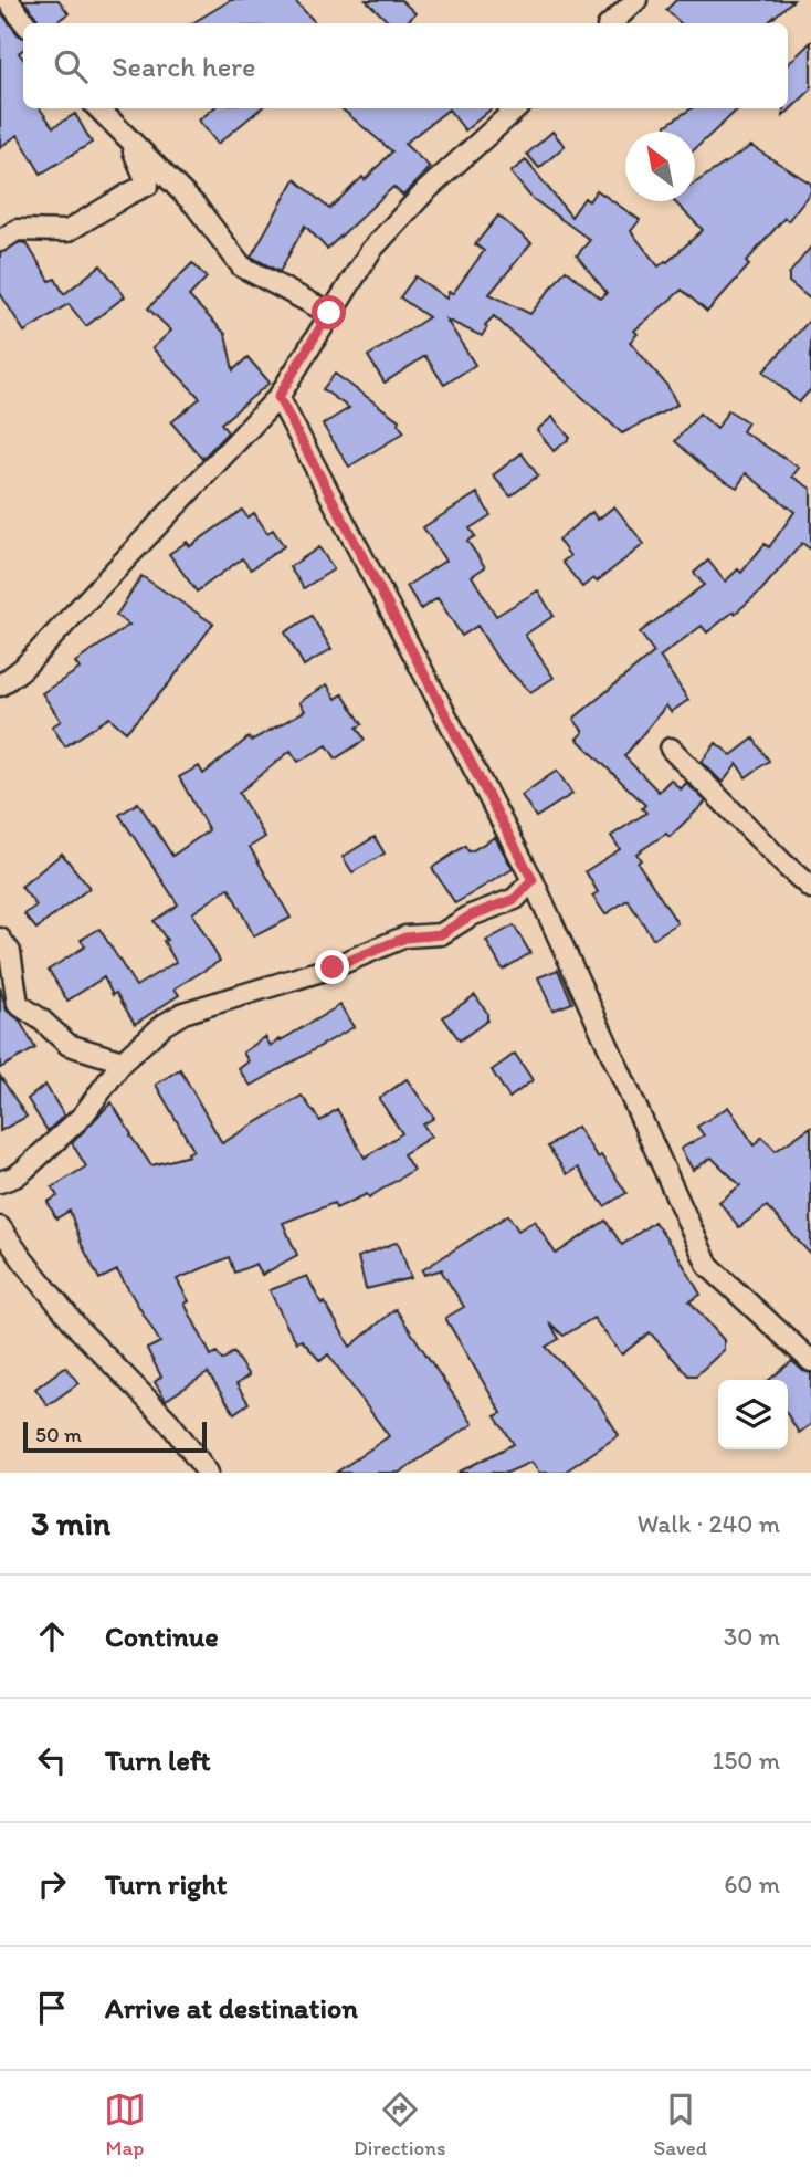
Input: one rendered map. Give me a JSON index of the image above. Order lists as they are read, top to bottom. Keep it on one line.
{"scale_bar":"50 m","north":"top left","page":{"search":"Search here","scale":"50 m","heading":["3 min","Walk · 240 m"],"list":[["Continue","30 m"],["Turn left","150 m"],["Turn right","60 m"],"Arrive at destination"],"nav":["Map","Directions","Saved"]}}
